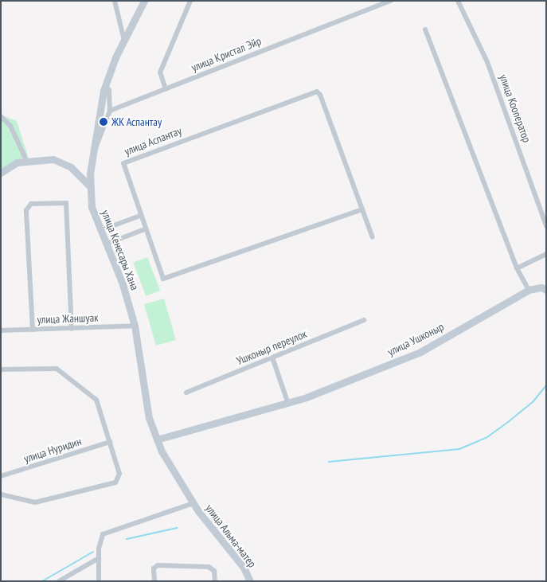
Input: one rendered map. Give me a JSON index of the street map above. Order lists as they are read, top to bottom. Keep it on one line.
{"streets":{"street":["улица Кристал Эйр","улица Кооператор","улица Аспантау","улица Кенесары Хана","улица Жаншуак","улица Ушконыр","Ушконыр переулок","улица Нуридин","улица Альма-матер"]},"crossings":[["улица Кенесары Хана","улица Жаншуак"],["улица Кенесары Хана","улица Ушконыр"],["улица Кенесары Хана","улица Альма-матер"]],"places":["ЖК Аспантау"]}
